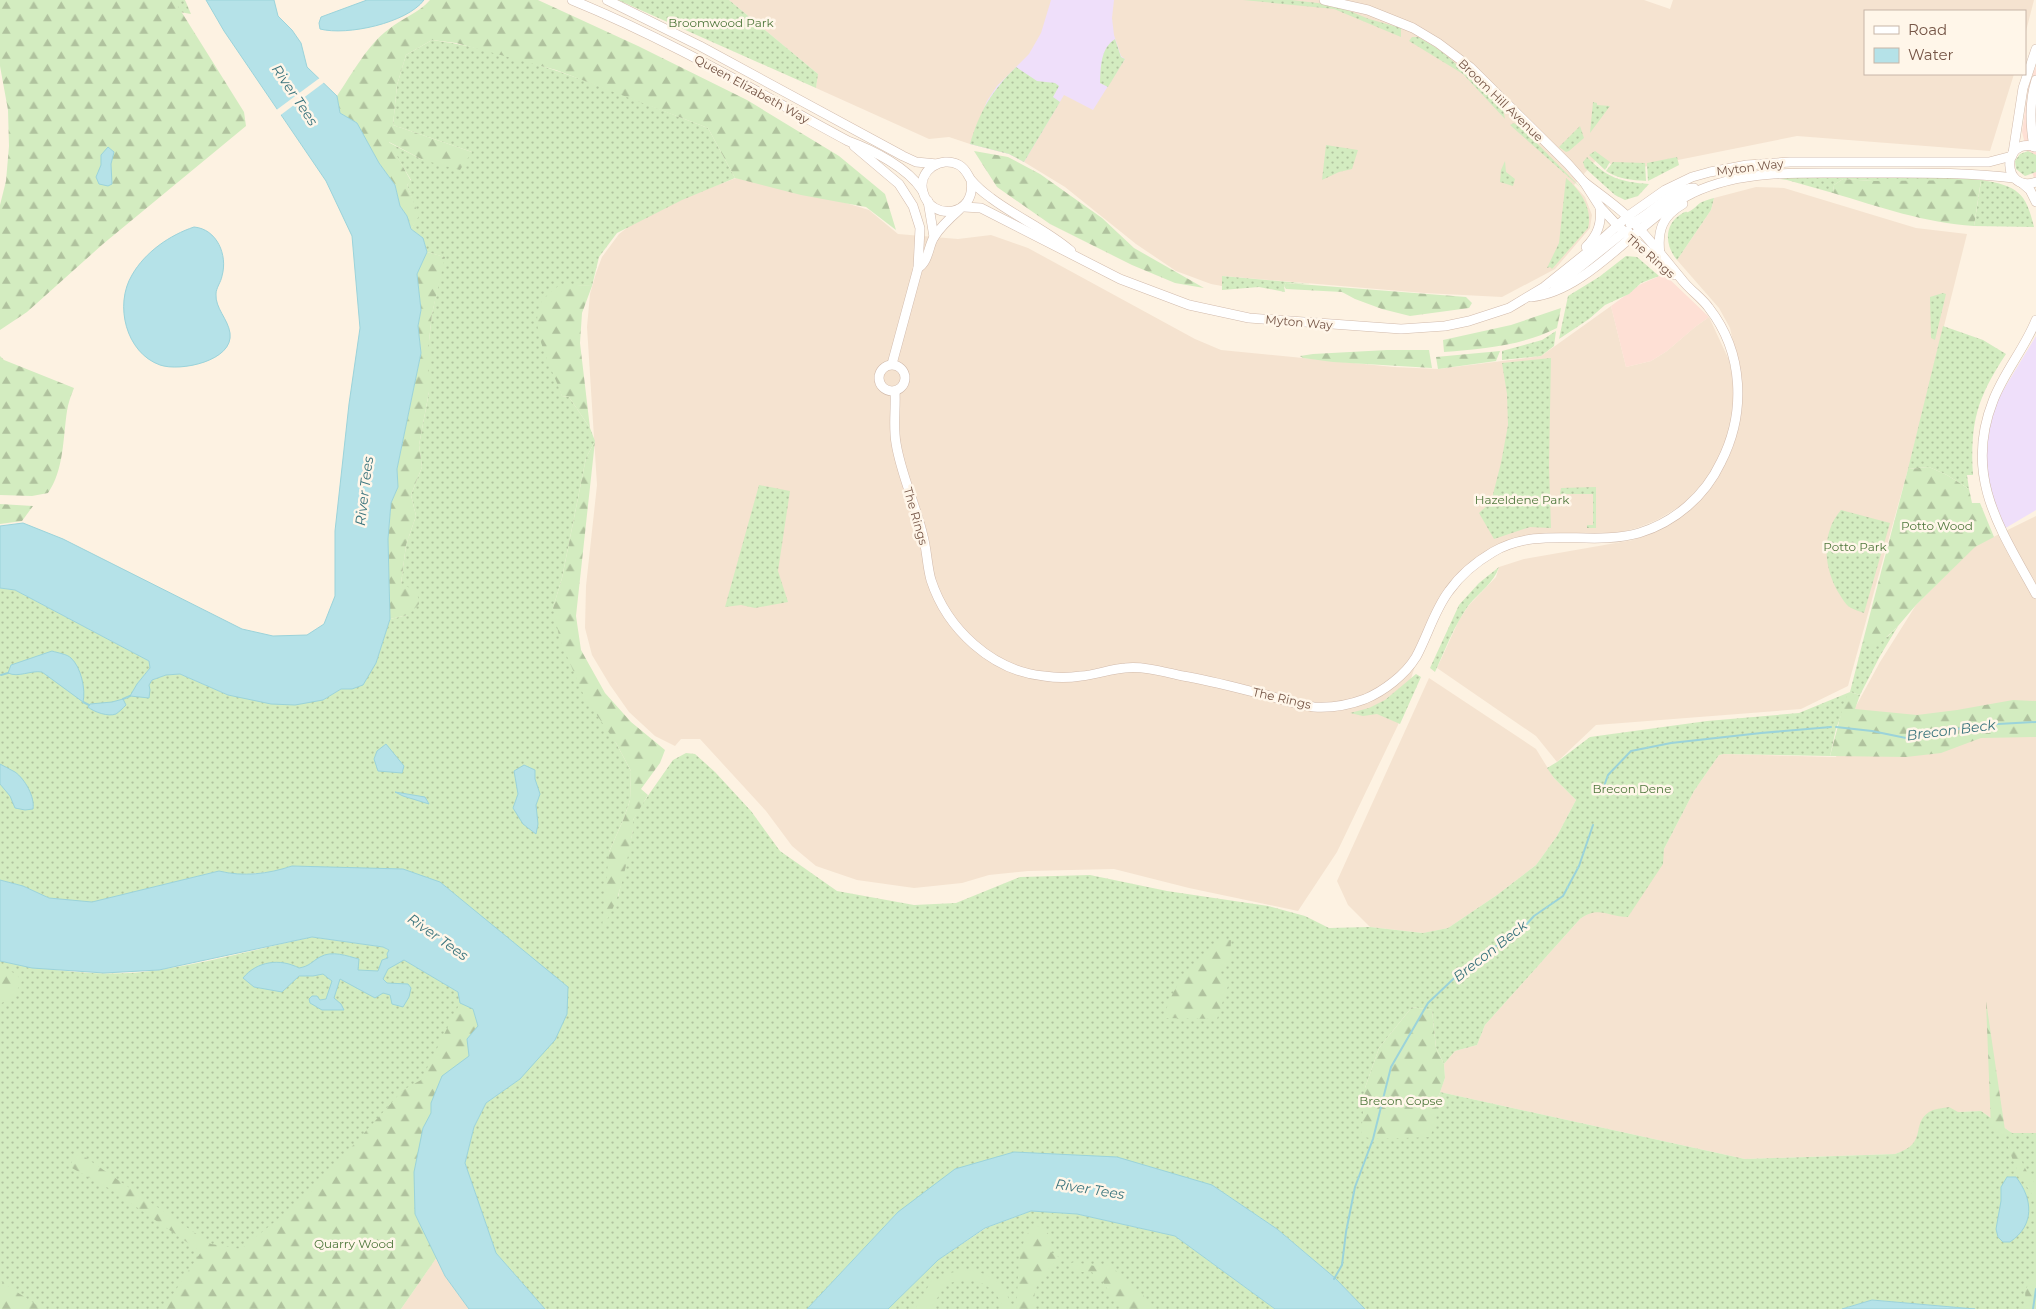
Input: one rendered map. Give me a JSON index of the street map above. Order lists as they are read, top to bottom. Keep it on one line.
{"streets":{"street":["Queen Elizabeth Way","Broom Hill Avenue","Myton Way","The Rings"]},"crossings":[["Queen Elizabeth Way","Myton Way"],["Broom Hill Avenue","Myton Way"],["Broom Hill Avenue","The Rings"],["Myton Way","The Rings"]],"water":["River Tees","Brecon Beck"],"parks":["Broomwood Park","Hazeldene Park","Potto Wood","Potto Park","Brecon Dene","Brecon Copse","Quarry Wood"],"legend":["Road","Water"]}
